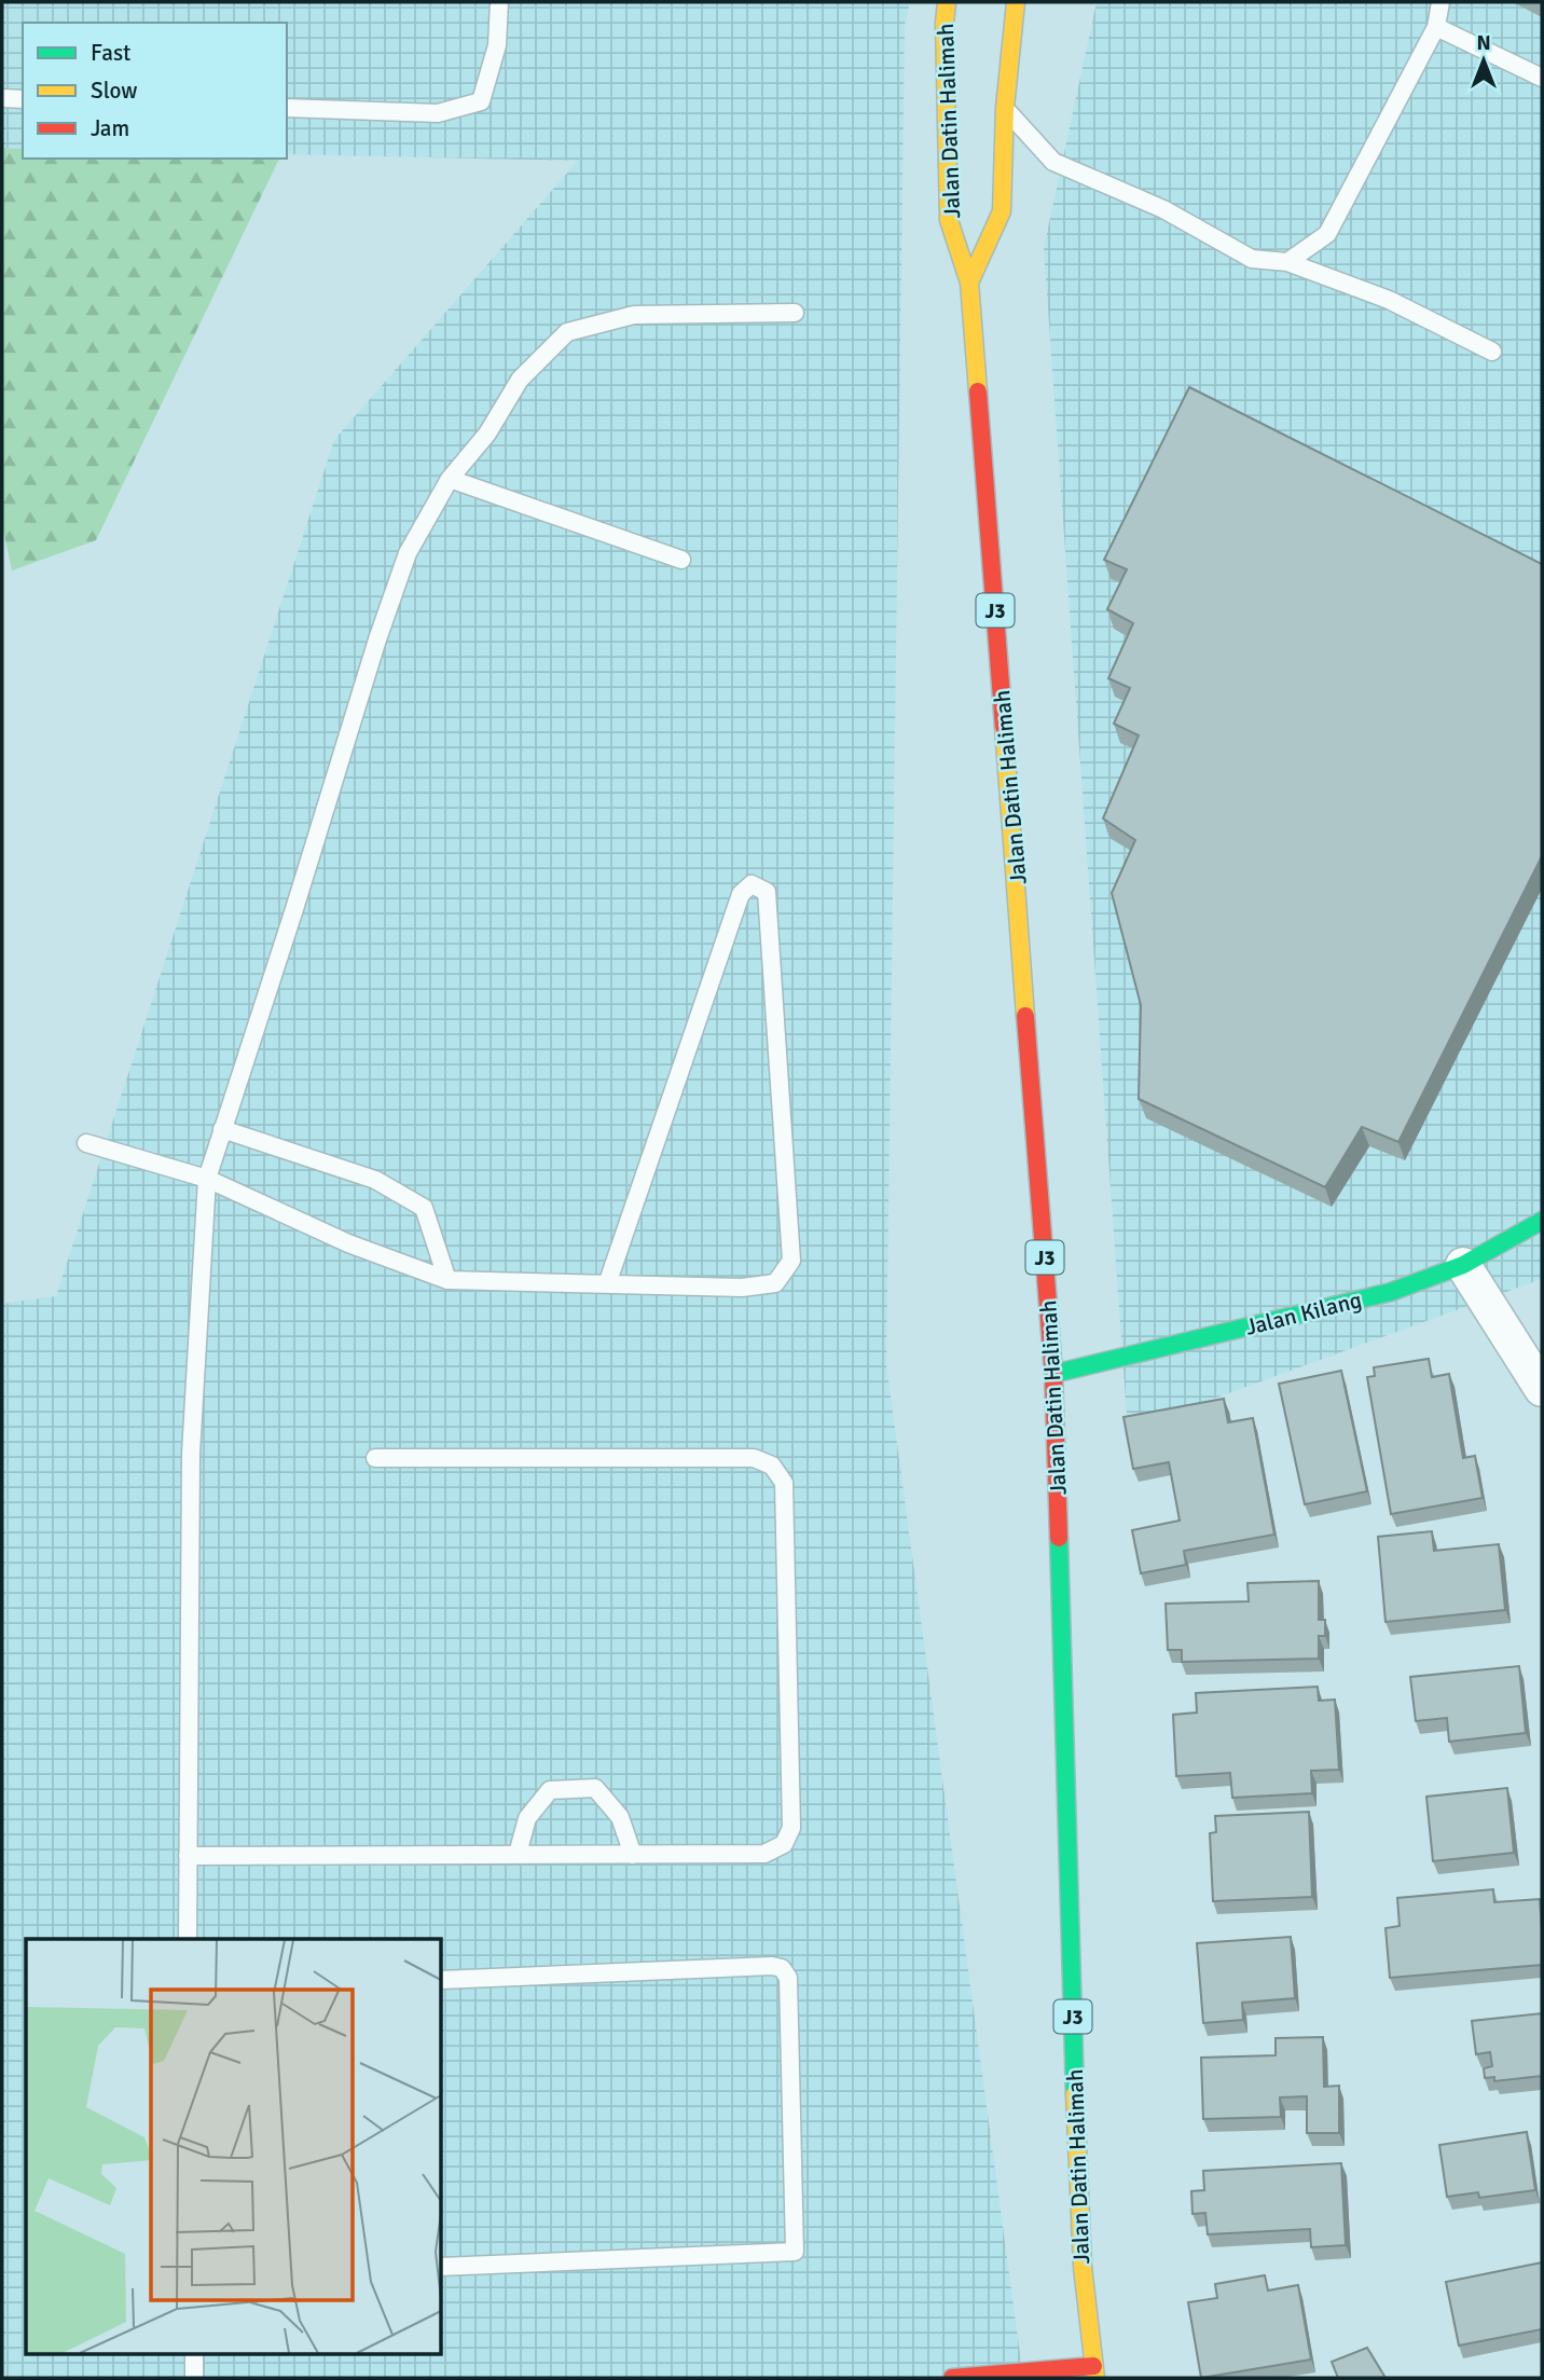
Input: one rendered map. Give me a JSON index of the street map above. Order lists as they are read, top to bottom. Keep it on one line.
{"streets":{"main road":["Jalan Datin Halimah","J3","Jalan Kilang"]},"crossings":[["Jalan Datin Halimah","Jalan Kilang"]],"legend":["Fast","Slow","Jam"],"north":"top"}
